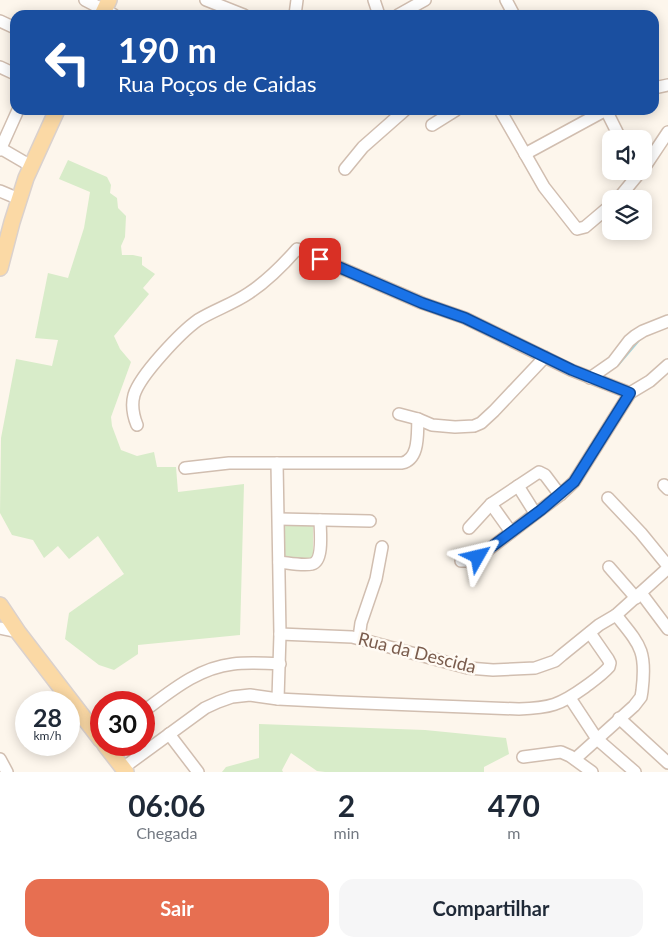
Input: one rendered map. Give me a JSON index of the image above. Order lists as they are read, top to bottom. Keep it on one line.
{"streets":{"street":["Rua da Descida"]},"page":{"turn":["190 m","Rua Poços de Caidas"],"speed":"28 km/h","limit":"30","eta":["06:06","Chegada","2","min","470","m"],"buttons":["Sair","Compartilhar"]}}
